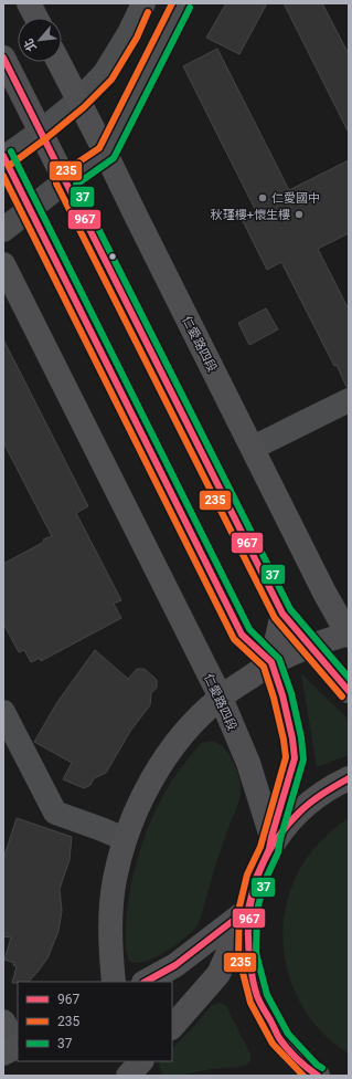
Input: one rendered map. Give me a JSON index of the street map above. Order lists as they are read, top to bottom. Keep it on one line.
{"streets":{"main road":["仁愛路四段"]},"places":["仁愛國中","秋瑾樓+懷生樓"],"lines":["transit line 235","transit line 37","transit line 967"],"legend":["967","235","37"],"north":"bottom left"}
